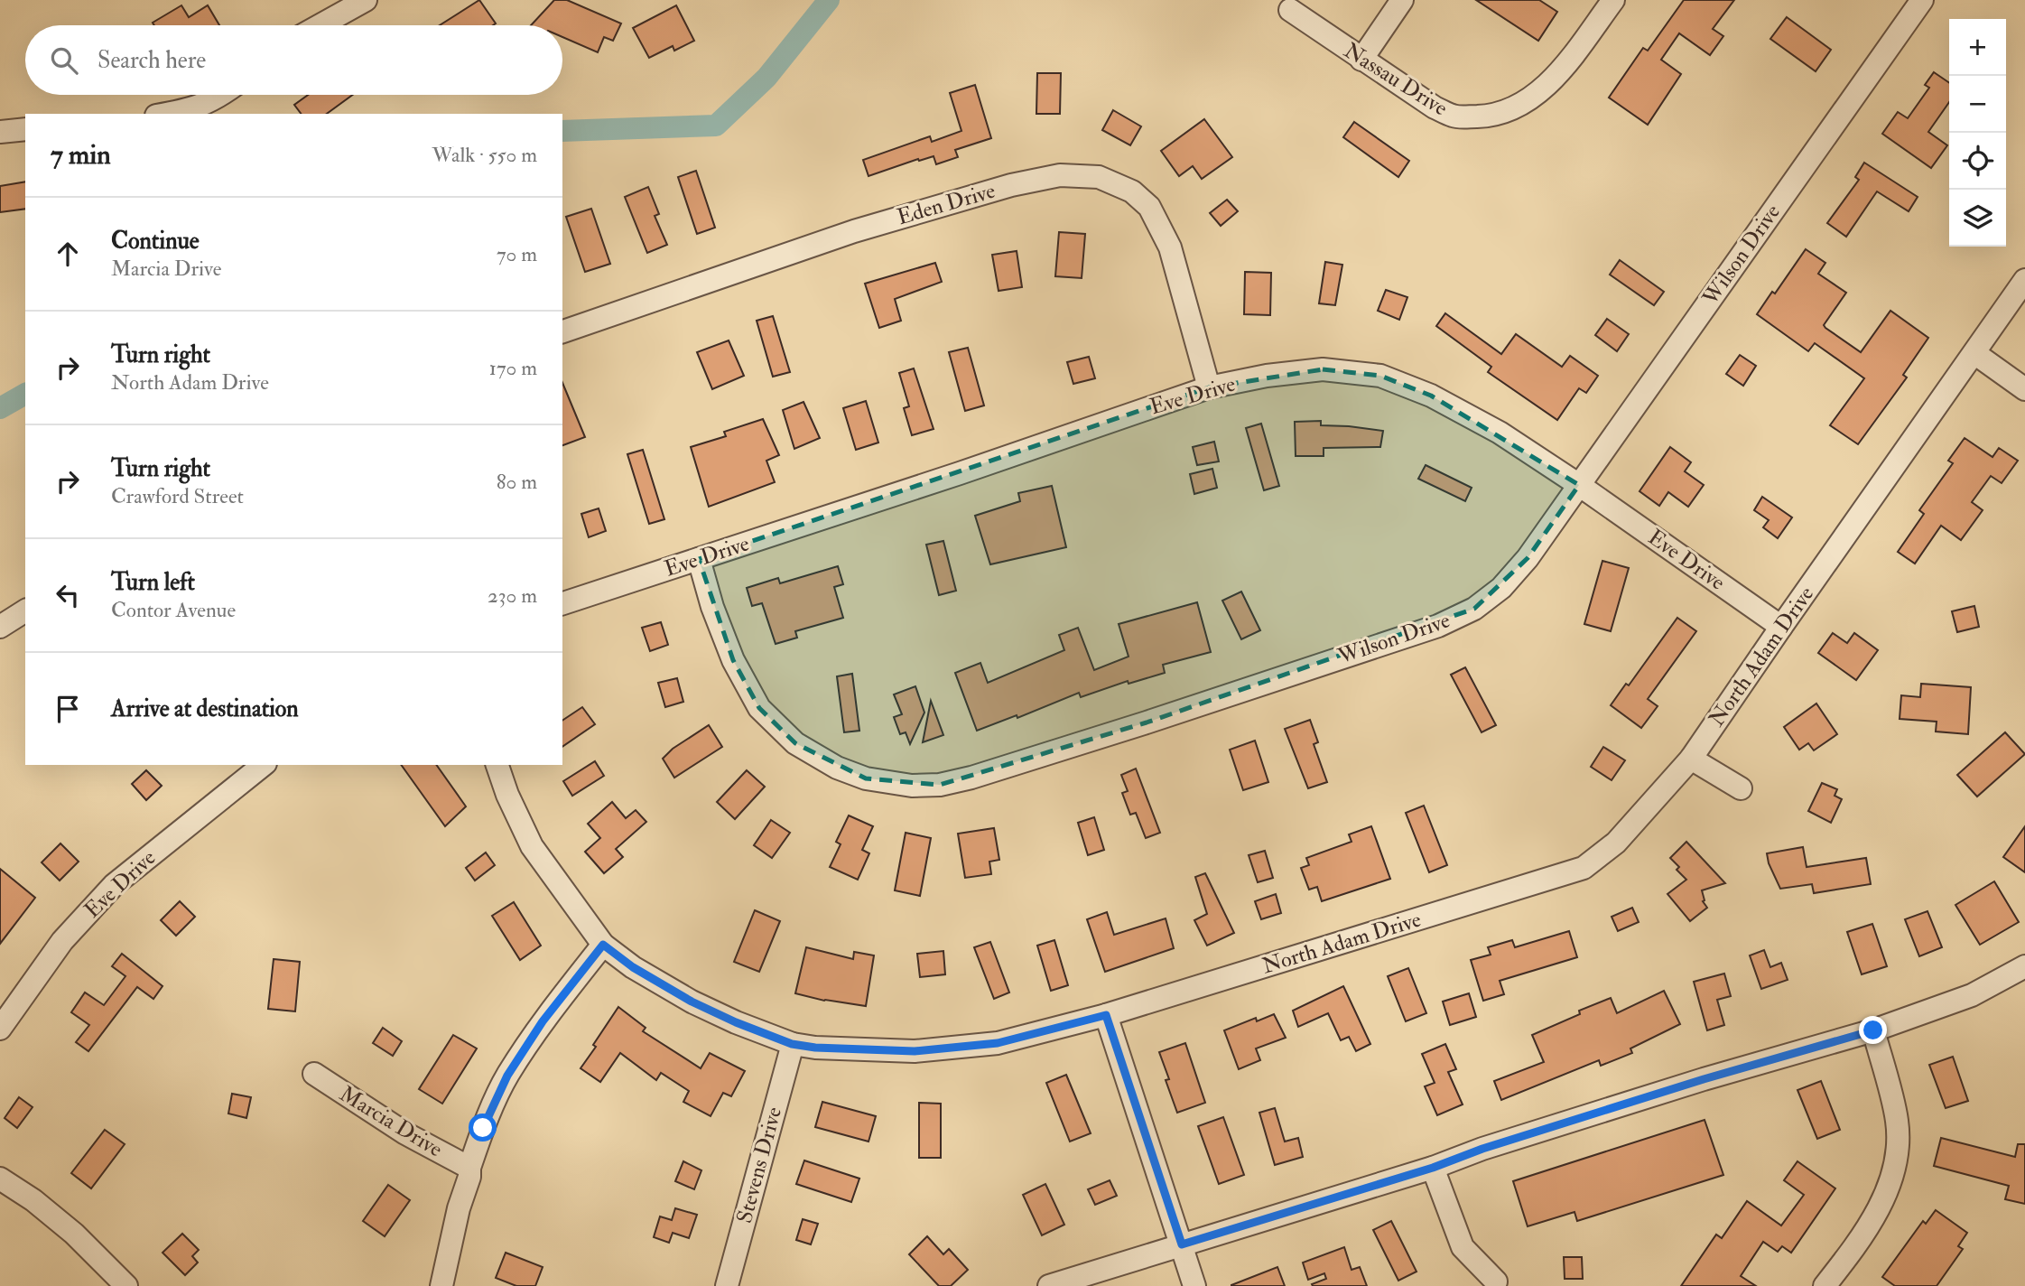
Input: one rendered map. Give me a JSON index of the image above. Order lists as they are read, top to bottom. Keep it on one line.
{"streets":{"street":["Nassau Drive","Eden Drive","Wilson Drive","Eve Drive","North Adam Drive","Marcia Drive","Stevens Drive"]},"crossings":[["Eden Drive","Eve Drive"],["Wilson Drive","Eve Drive"],["Eve Drive","North Adam Drive"],["North Adam Drive","Marcia Drive"],["North Adam Drive","Stevens Drive"]],"page":{"map_buttons":["+","−"],"search":"Search here","heading":["7 min","Walk · 550 m"],"list":[["Continue","Marcia Drive","70 m"],["Turn right","North Adam Drive","170 m"],["Turn right","Crawford Street","80 m"],["Turn left","Contor Avenue","230 m"],"Arrive at destination"]}}
